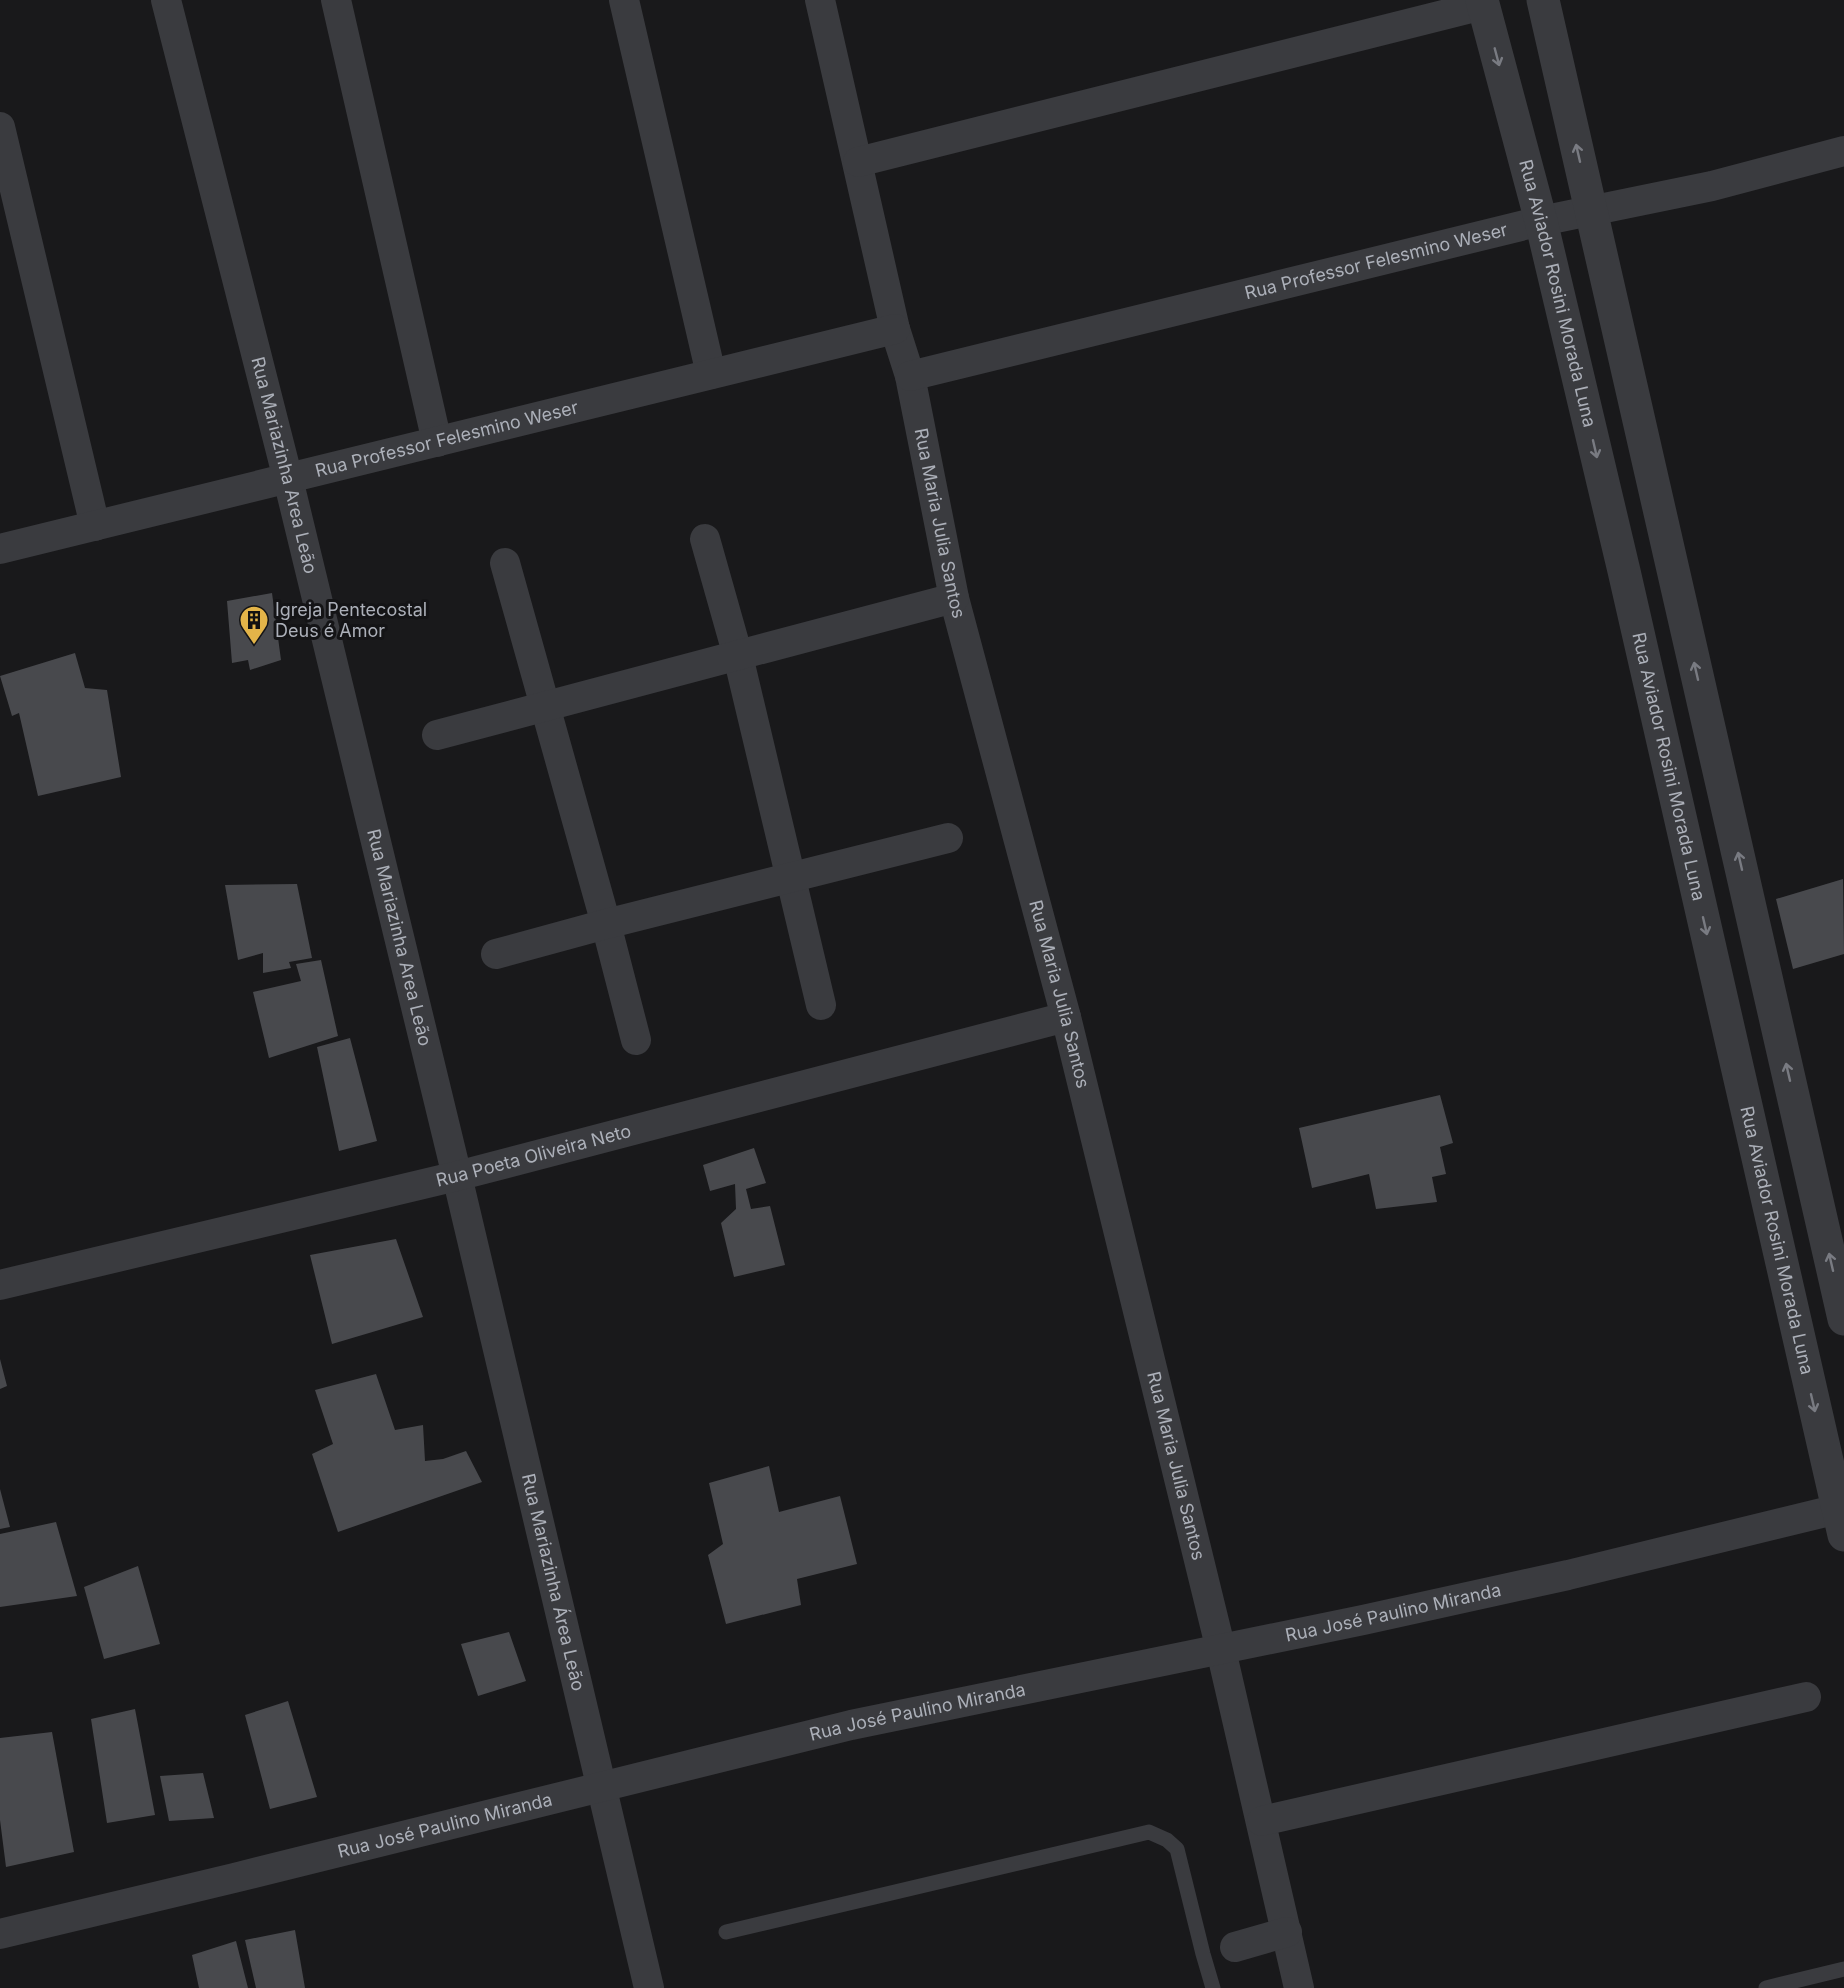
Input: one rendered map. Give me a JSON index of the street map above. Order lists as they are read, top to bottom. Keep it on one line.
{"streets":{"street":["Rua Professor Felesmino Weser","Rua Aviador Rosini Morada Luna","Rua Mariazinha Area Leão","Rua Maria Julia Santos","Rua Poeta Oliveira Neto","Rua Mariazinha Área Leão","Rua José Paulino Miranda"]},"crossings":[["Rua Professor Felesmino Weser","Rua Aviador Rosini Morada Luna"],["Rua Professor Felesmino Weser","Rua Mariazinha Area Leão"],["Rua Professor Felesmino Weser","Rua Maria Julia Santos"],["Rua Aviador Rosini Morada Luna","Rua José Paulino Miranda"],["Rua Mariazinha Area Leão","Rua Poeta Oliveira Neto"],["Rua Mariazinha Area Leão","Rua Mariazinha Área Leão"],["Rua Maria Julia Santos","Rua Poeta Oliveira Neto"],["Rua Maria Julia Santos","Rua José Paulino Miranda"],["Rua Poeta Oliveira Neto","Rua Mariazinha Área Leão"],["Rua Mariazinha Área Leão","Rua José Paulino Miranda"]],"places":{"building":["Igreja Pentecostal Deus é Amor"]}}
